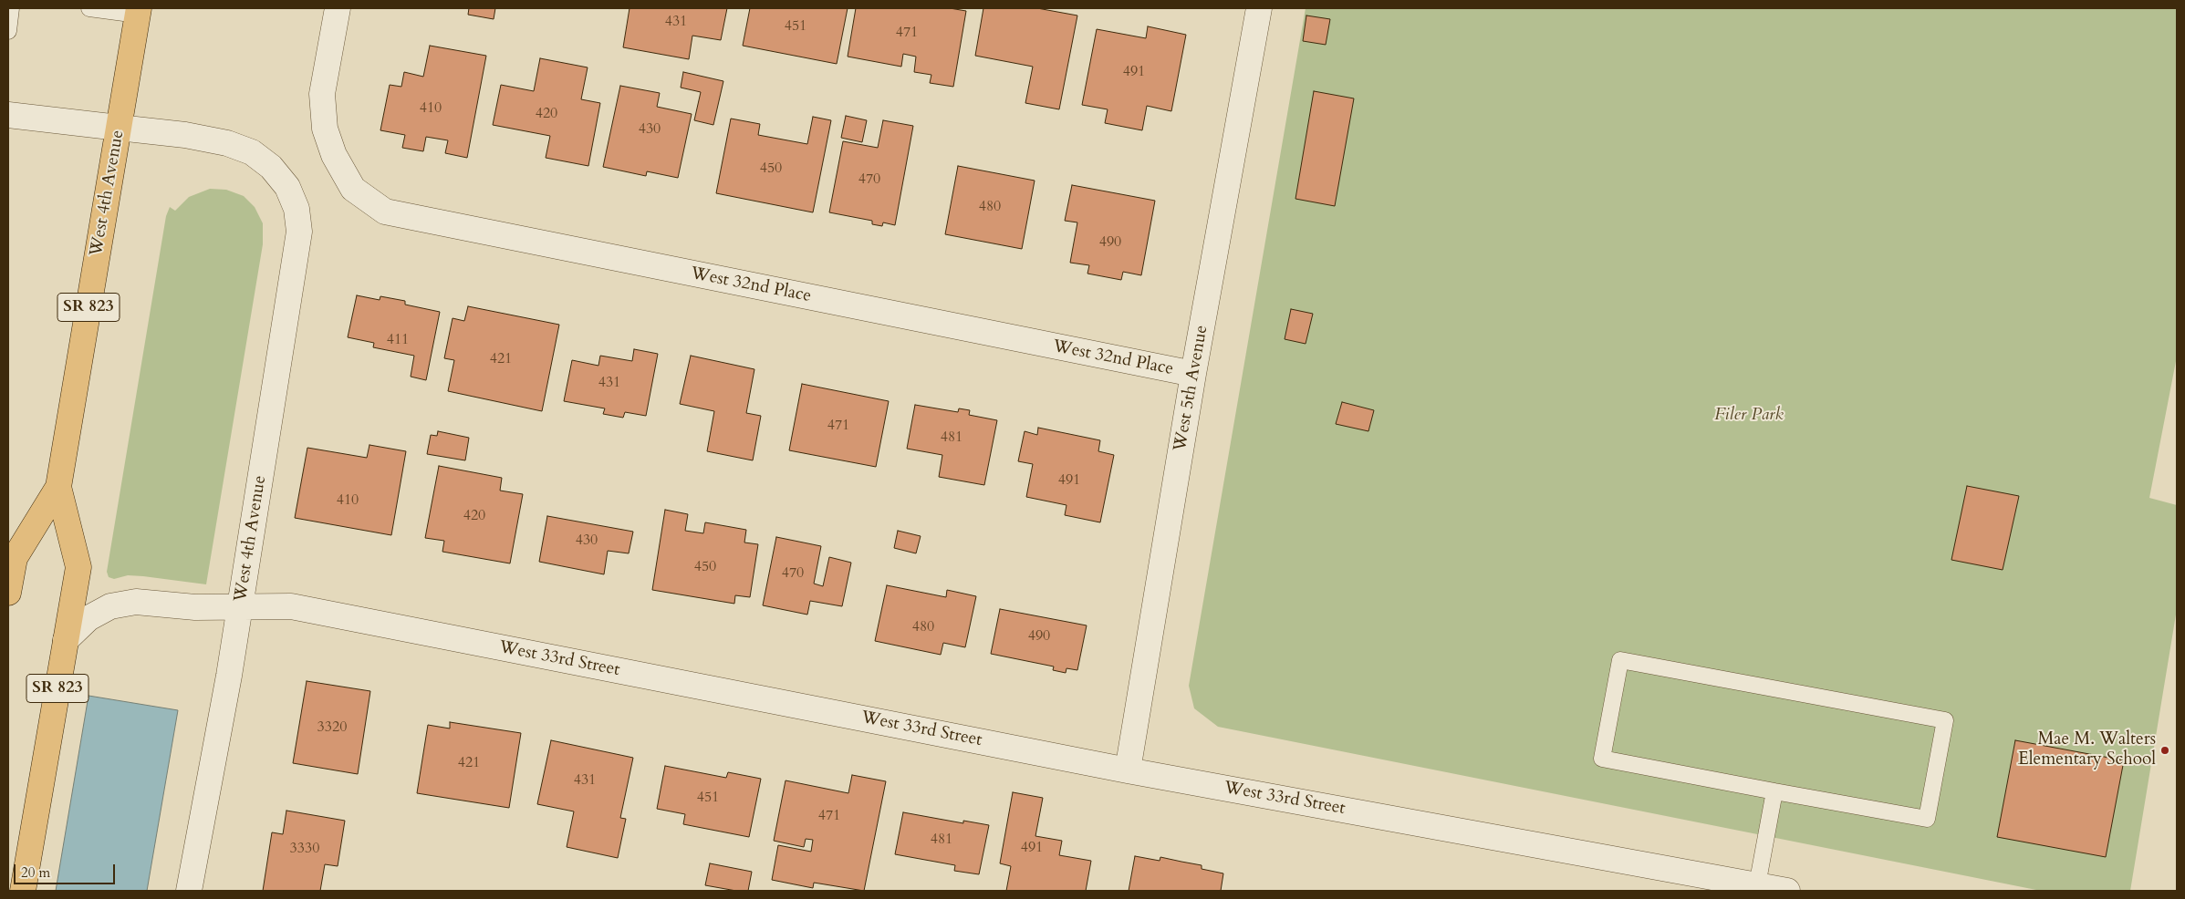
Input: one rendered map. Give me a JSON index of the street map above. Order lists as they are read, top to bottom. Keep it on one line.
{"streets":{"main road":["West 4th Avenue","SR 823"],"street":["West 32nd Place","West 5th Avenue","West 33rd Street"]},"crossings":[["West 4th Avenue","West 33rd Street"],["West 32nd Place","West 5th Avenue"],["West 5th Avenue","West 33rd Street"]],"parks":["Filer Park"],"places":["Mae M. Walters Elementary School"],"house_numbers":["431","451","471","491","410","420","430","450","470","480","490","411","421","431","471","481","491","410","420","430","450","470","480","490","3320","421","431","451","471","481","491","3330"],"scale_bar":"20 m"}
